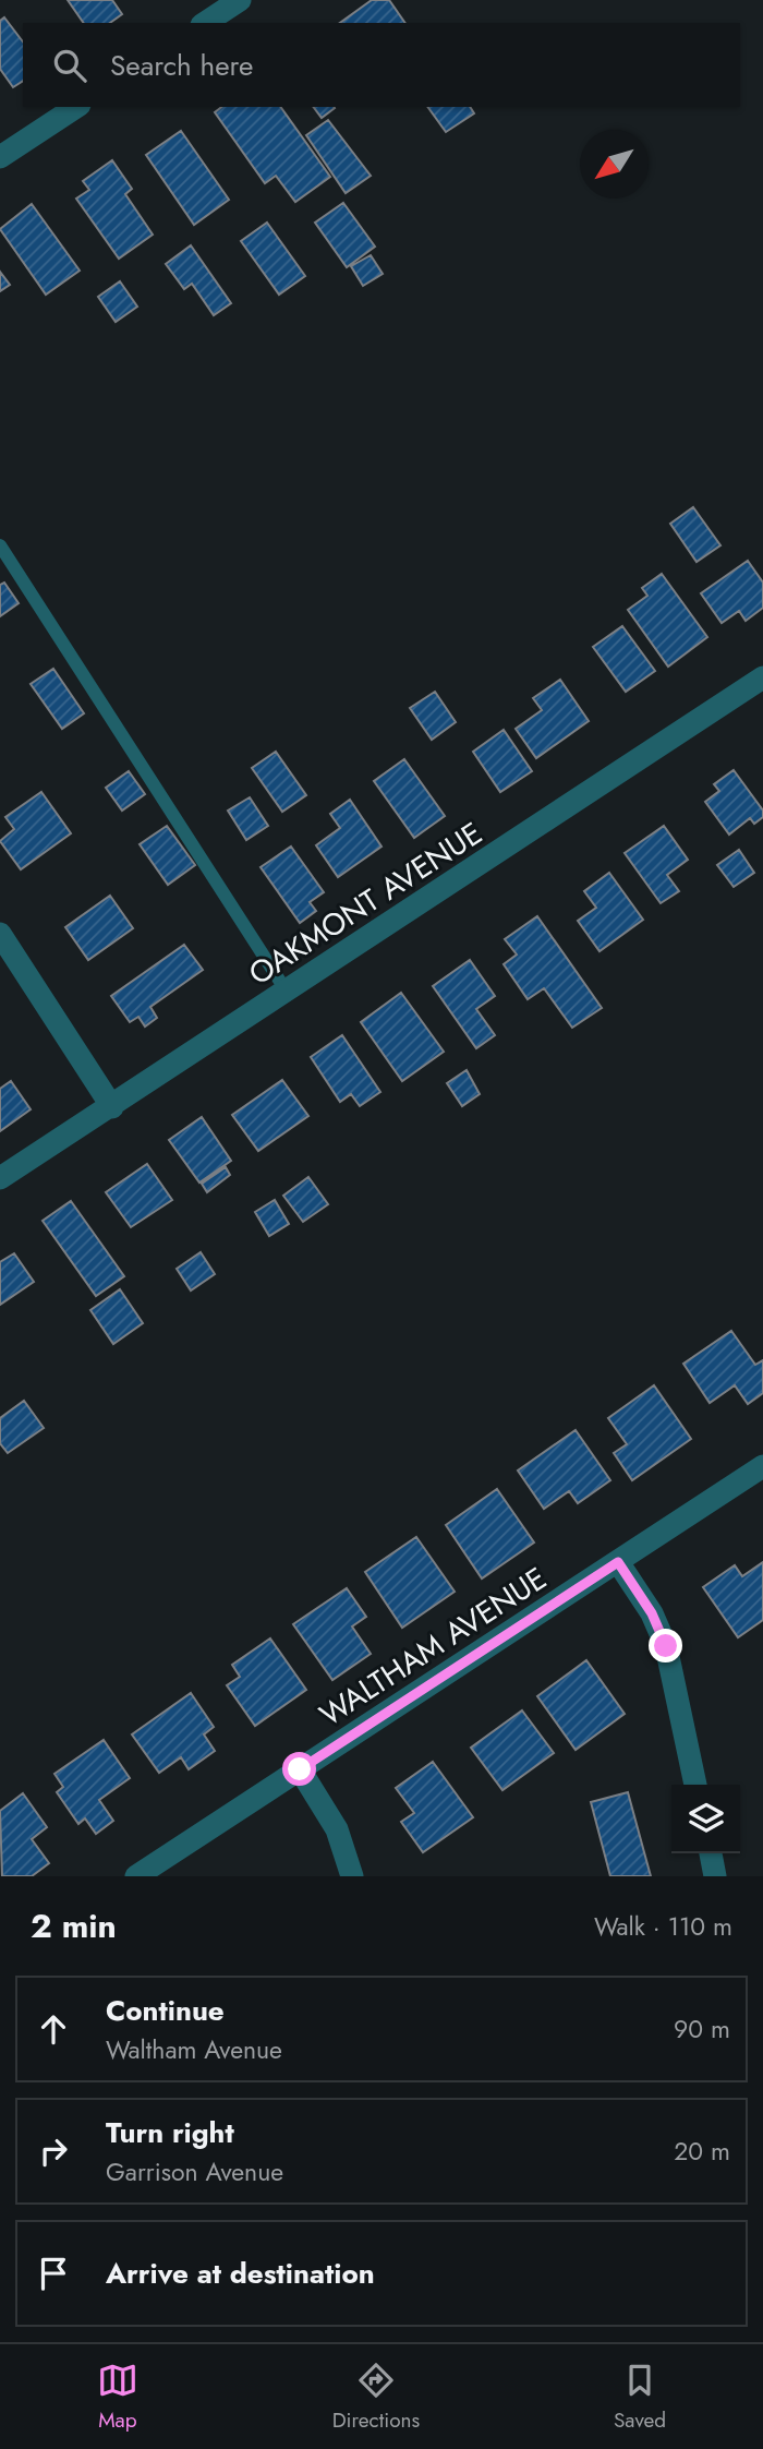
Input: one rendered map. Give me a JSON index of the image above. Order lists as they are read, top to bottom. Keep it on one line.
{"streets":{"street":["OAKMONT AVENUE","WALTHAM AVENUE"]},"north":"bottom left","page":{"search":"Search here","heading":["2 min","Walk · 110 m"],"list":[["Continue","Waltham Avenue","90 m"],["Turn right","Garrison Avenue","20 m"],"Arrive at destination"],"nav":["Map","Directions","Saved"]}}
